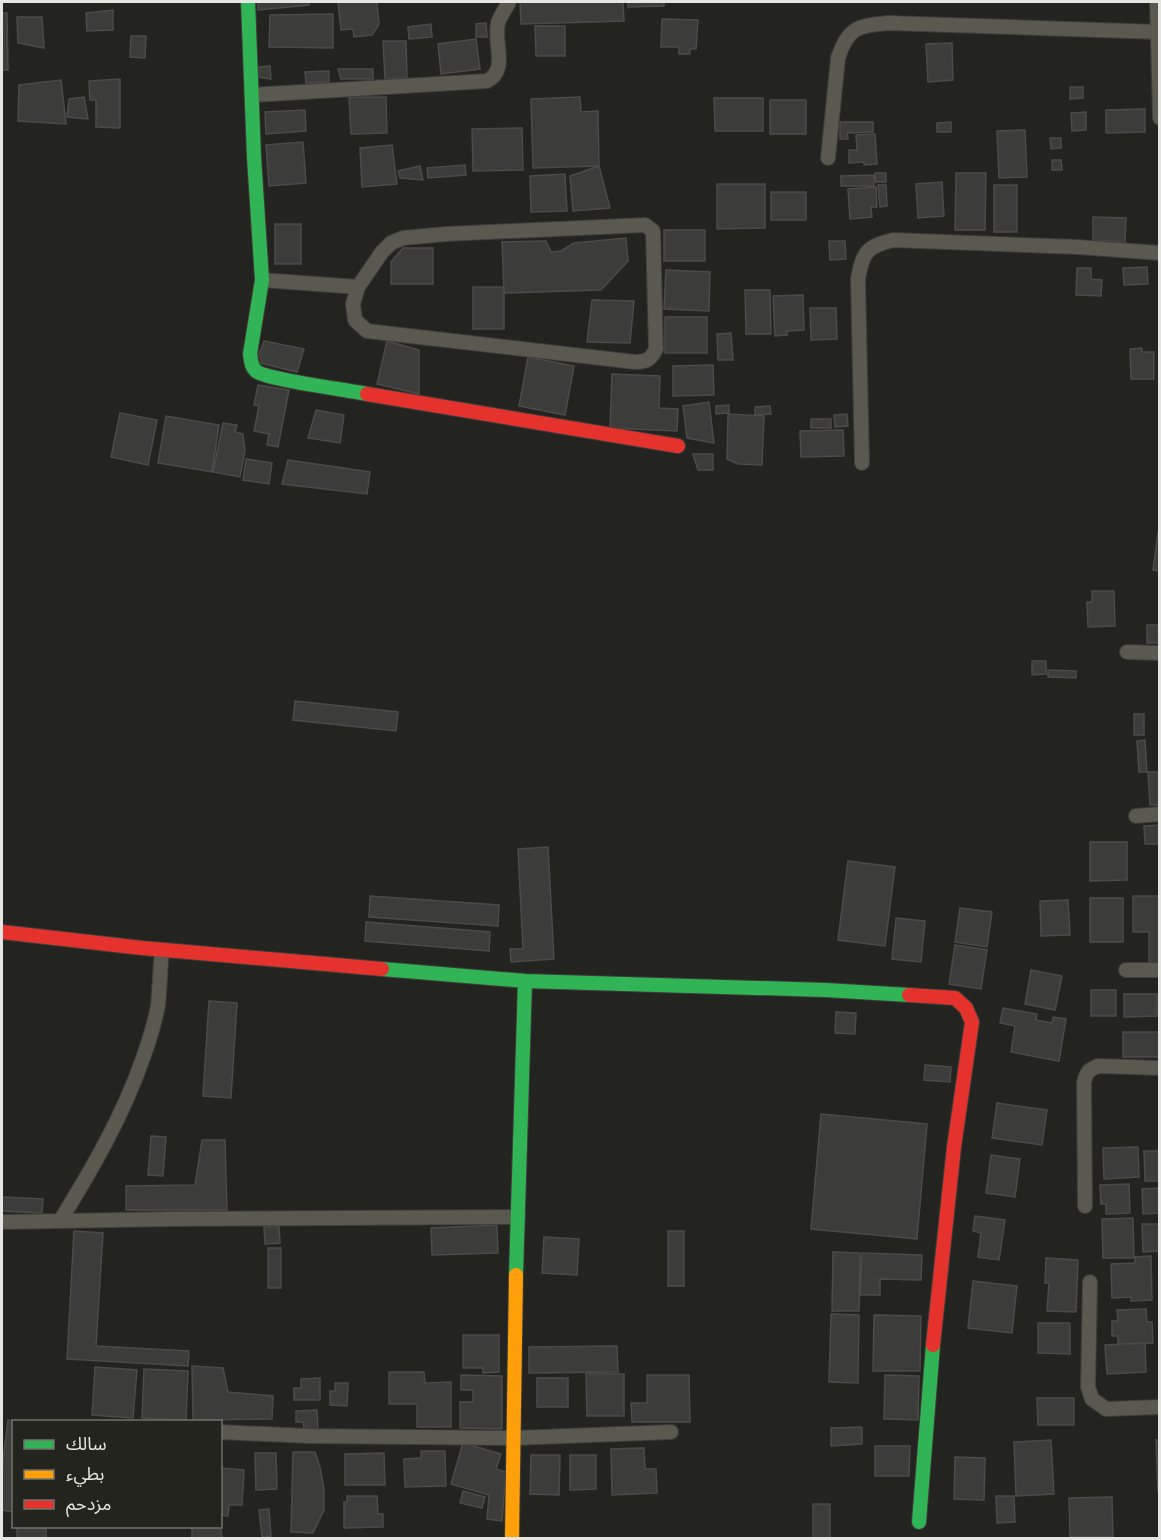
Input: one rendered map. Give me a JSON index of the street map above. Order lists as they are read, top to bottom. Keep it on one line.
{"legend":["سالك","بطيء","مزدحم"]}
